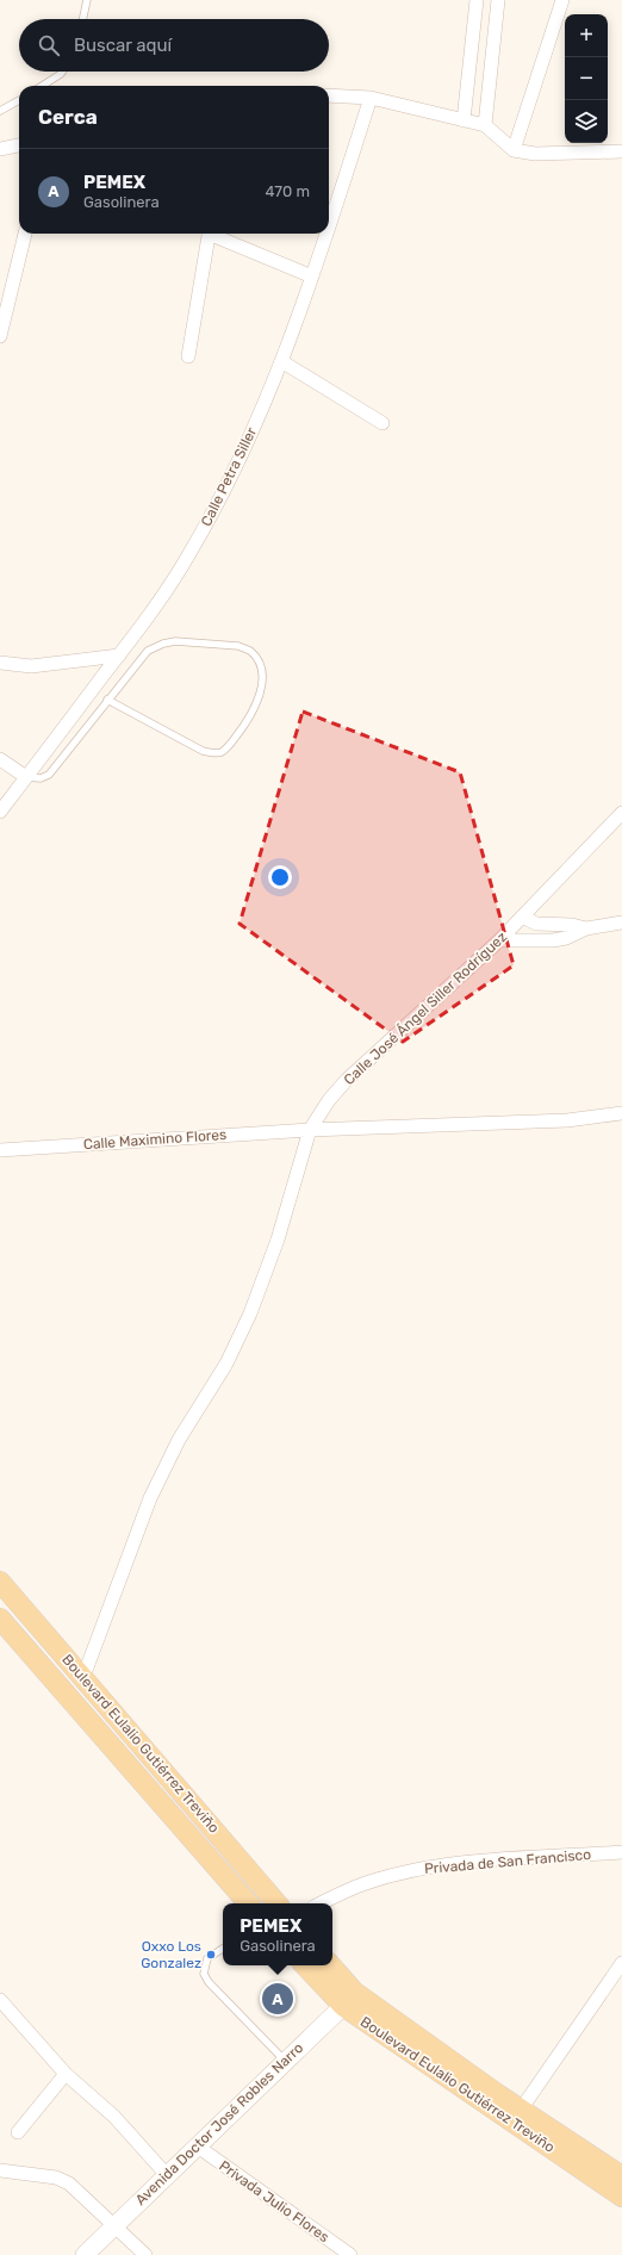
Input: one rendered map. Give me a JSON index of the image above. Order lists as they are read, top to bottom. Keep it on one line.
{"streets":{"main road":["Boulevard Eulalio Gutiérrez Treviño"],"street":["Calle Petra Siller","Calle José Ángel Siller Rodríguez","Calle Maximino Flores","Privada de San Francisco","Avenida Doctor José Robles Narro","Privada Julio Flores"]},"crossings":[["Calle José Ángel Siller Rodríguez","Calle Maximino Flores"],["Calle José Ángel Siller Rodríguez","Boulevard Eulalio Gutiérrez Treviño"],["Boulevard Eulalio Gutiérrez Treviño","Avenida Doctor José Robles Narro"],["Avenida Doctor José Robles Narro","Privada Julio Flores"]],"places":["Oxxo Los Gonzalez"],"page":{"map_buttons":["+","−"],"search":"Buscar aquí","heading":"Cerca","list":[{"mark":"A","name":"PEMEX","note":"Gasolinera","value":"470 m"}],"popup":["PEMEX","Gasolinera"],"pins":"A"}}
